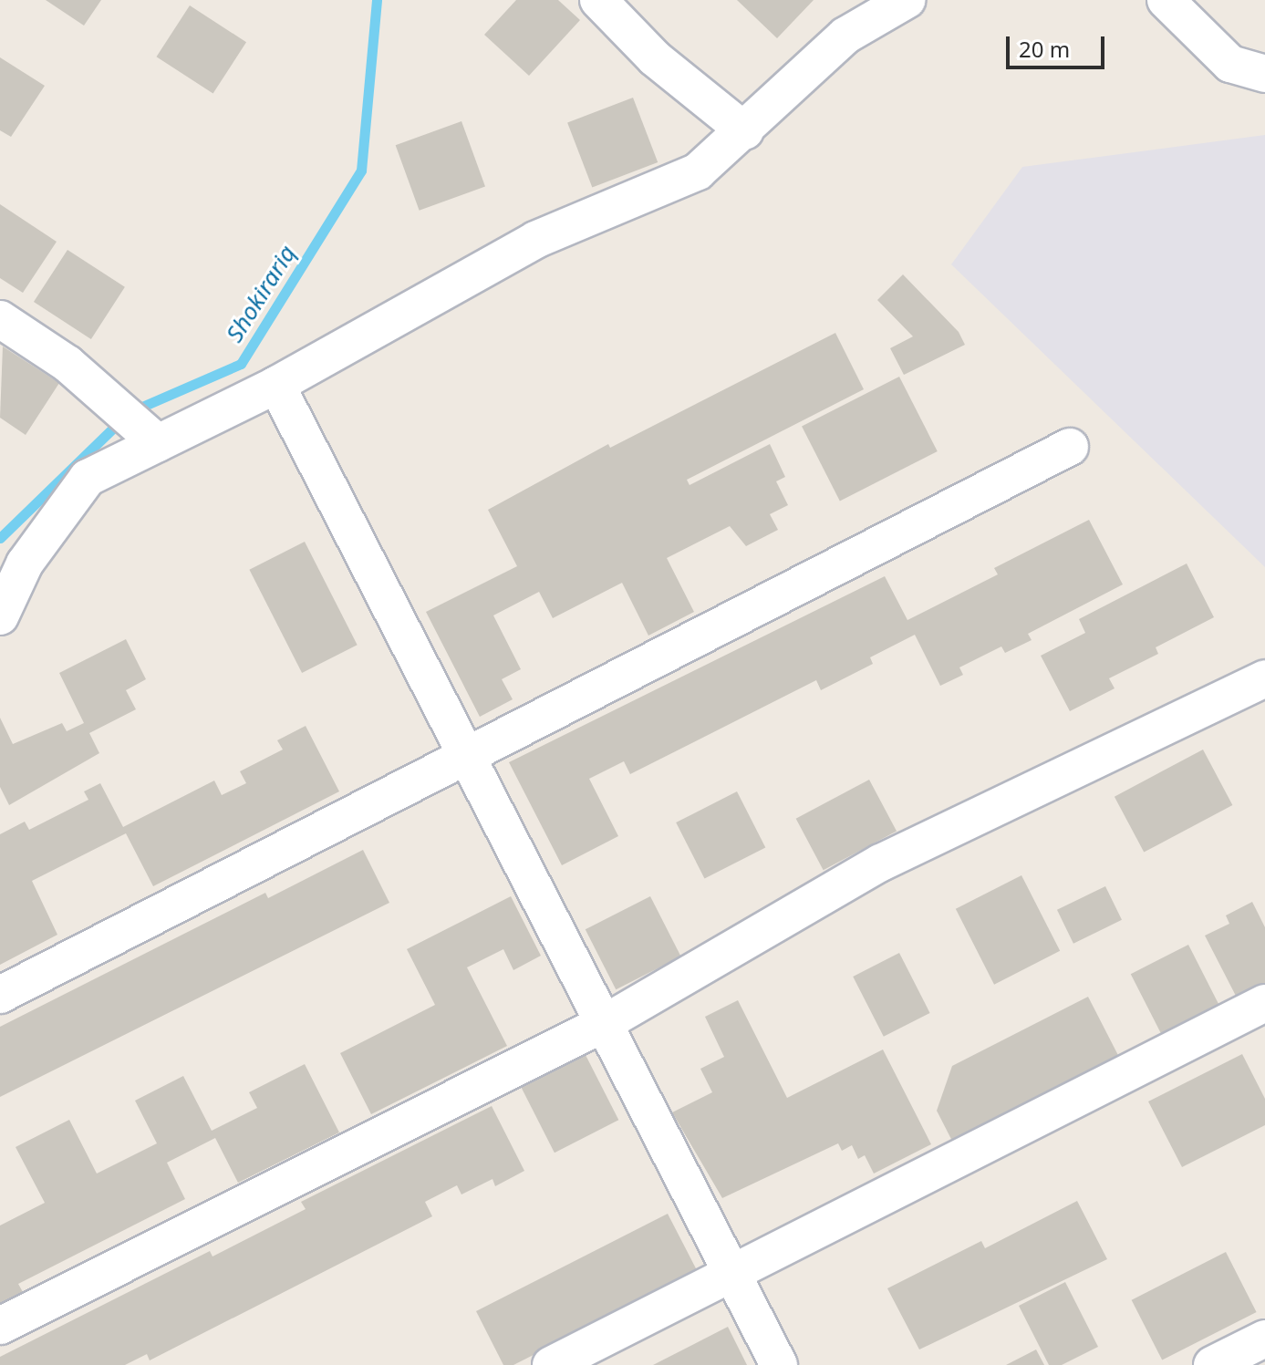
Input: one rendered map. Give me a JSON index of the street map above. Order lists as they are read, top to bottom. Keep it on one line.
{"water":["Shokirariq"],"scale_bar":"20 m"}
